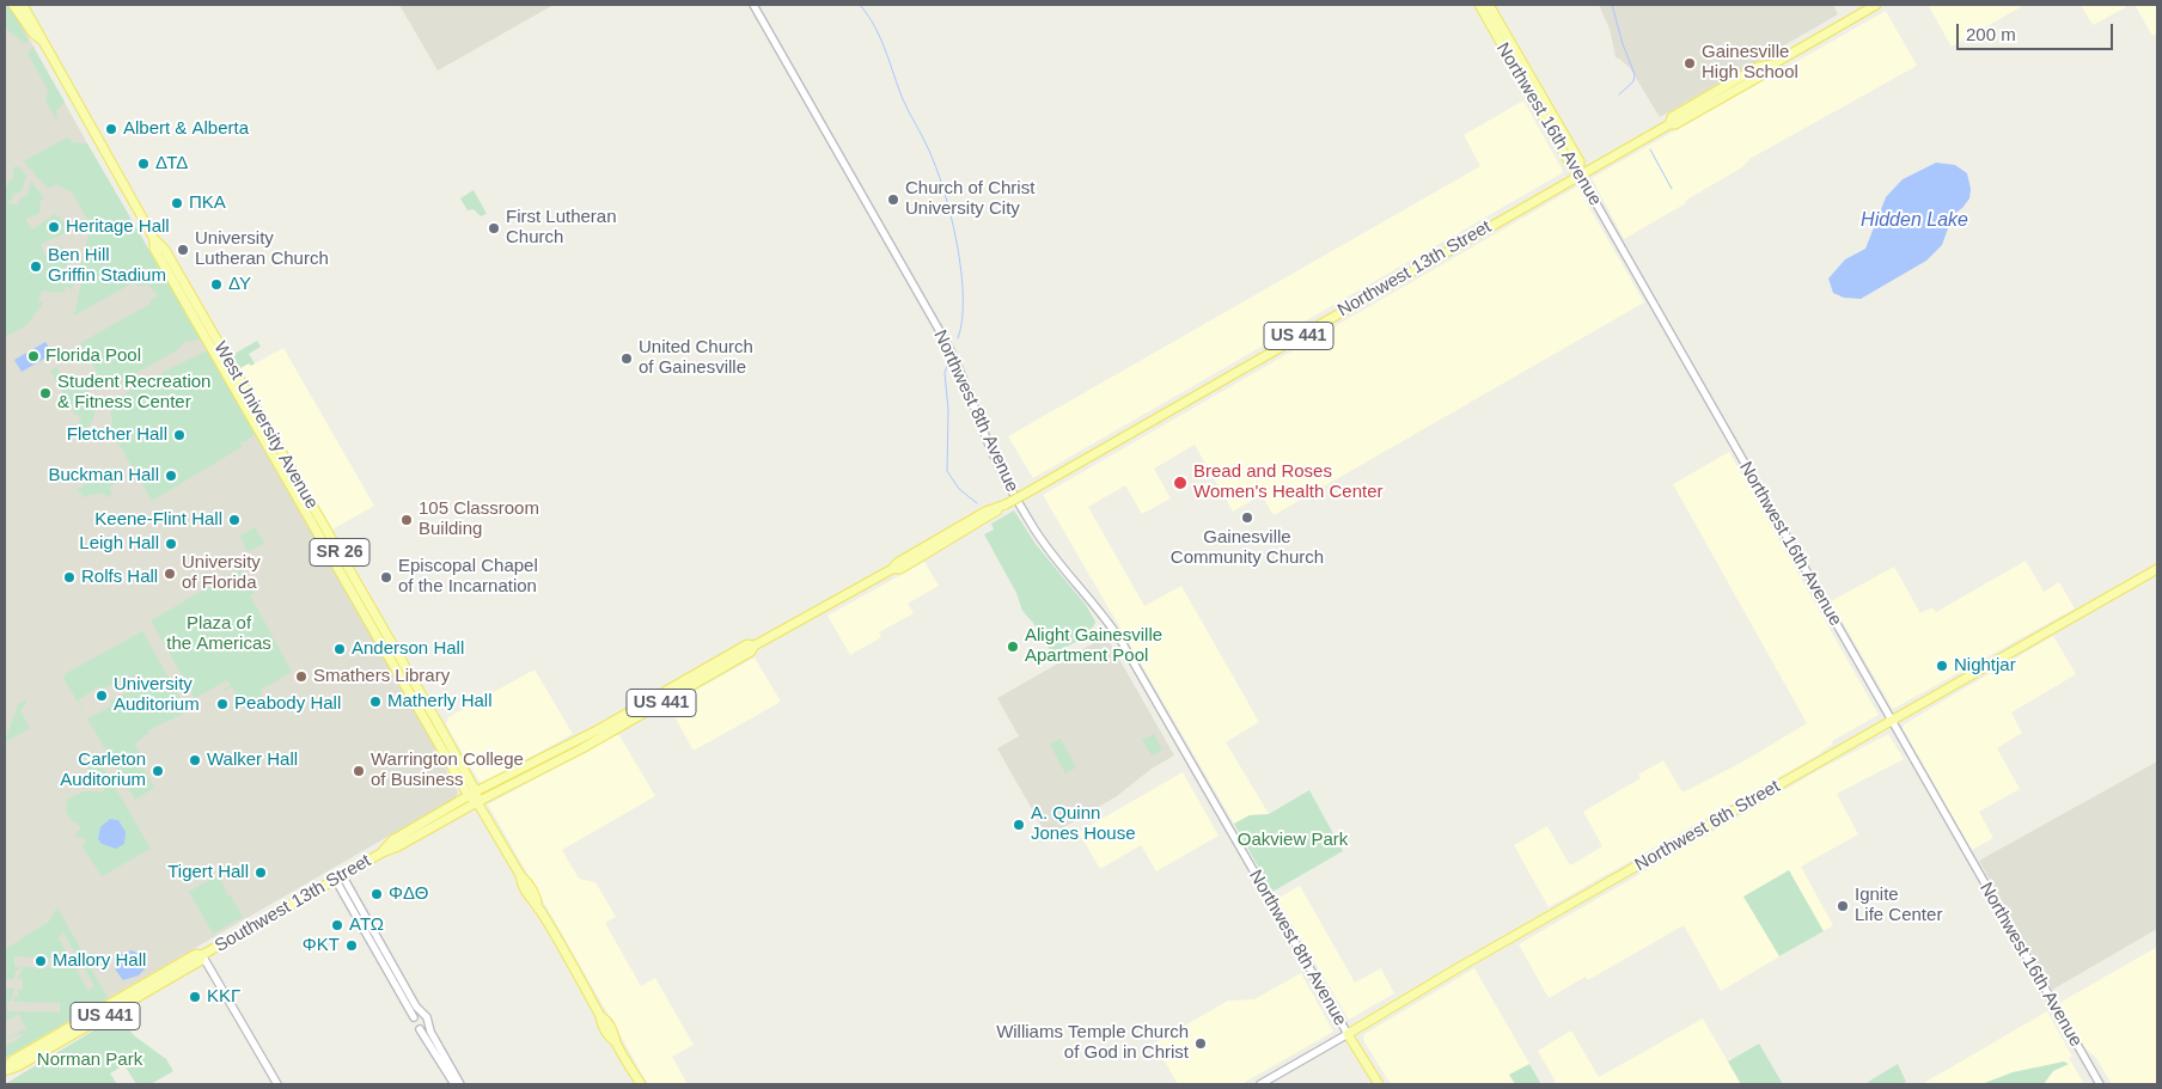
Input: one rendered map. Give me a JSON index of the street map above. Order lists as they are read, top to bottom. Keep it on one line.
{"streets":{"main road":["Northwest 16th Avenue","Northwest 13th Street","US 441","Northwest 8th Avenue","West University Avenue","SR 26","Northwest 6th Street","Southwest 13th Street"]},"crossings":[["Northwest 16th Avenue","Northwest 13th Street"],["Northwest 16th Avenue","Northwest 6th Street"],["Northwest 13th Street","West University Avenue"],["Northwest 13th Street","Southwest 13th Street"],["Northwest 8th Avenue","Northwest 6th Street"],["West University Avenue","Southwest 13th Street"]],"water":["Hidden Lake"],"parks":["Plaza of the Americas","Oakview Park","Norman Park"],"places":["Gainesville High School","Albert & Alberta","ΔΤΔ","Church of Christ University City","ΠΚΑ","Heritage Hall","First Lutheran Church","University Lutheran Church","Ben Hill Griffin Stadium","ΔΥ","Florida Pool","United Church of Gainesville","Student Recreation & Fitness Center","Fletcher Hall","Buckman Hall","Bread and Roses Women's Health Center","Gainesville Community Church","Keene-Flint Hall","105 Classroom Building","Leigh Hall","University of Florida","Rolfs Hall","Episcopal Chapel of the Incarnation","Alight Gainesville Apartment Pool","Anderson Hall","Nightjar","Smathers Library","University Auditorium","Matherly Hall","Peabody Hall","Walker Hall","Carleton Auditorium","Warrington College of Business","A. Quinn Jones House","Tigert Hall","ΦΔΘ","Ignite Life Center","ΑΤΩ","ΦΚΤ","Mallory Hall","ΚΚΓ","Williams Temple Church of God in Christ"],"scale_bar":"200 m"}
